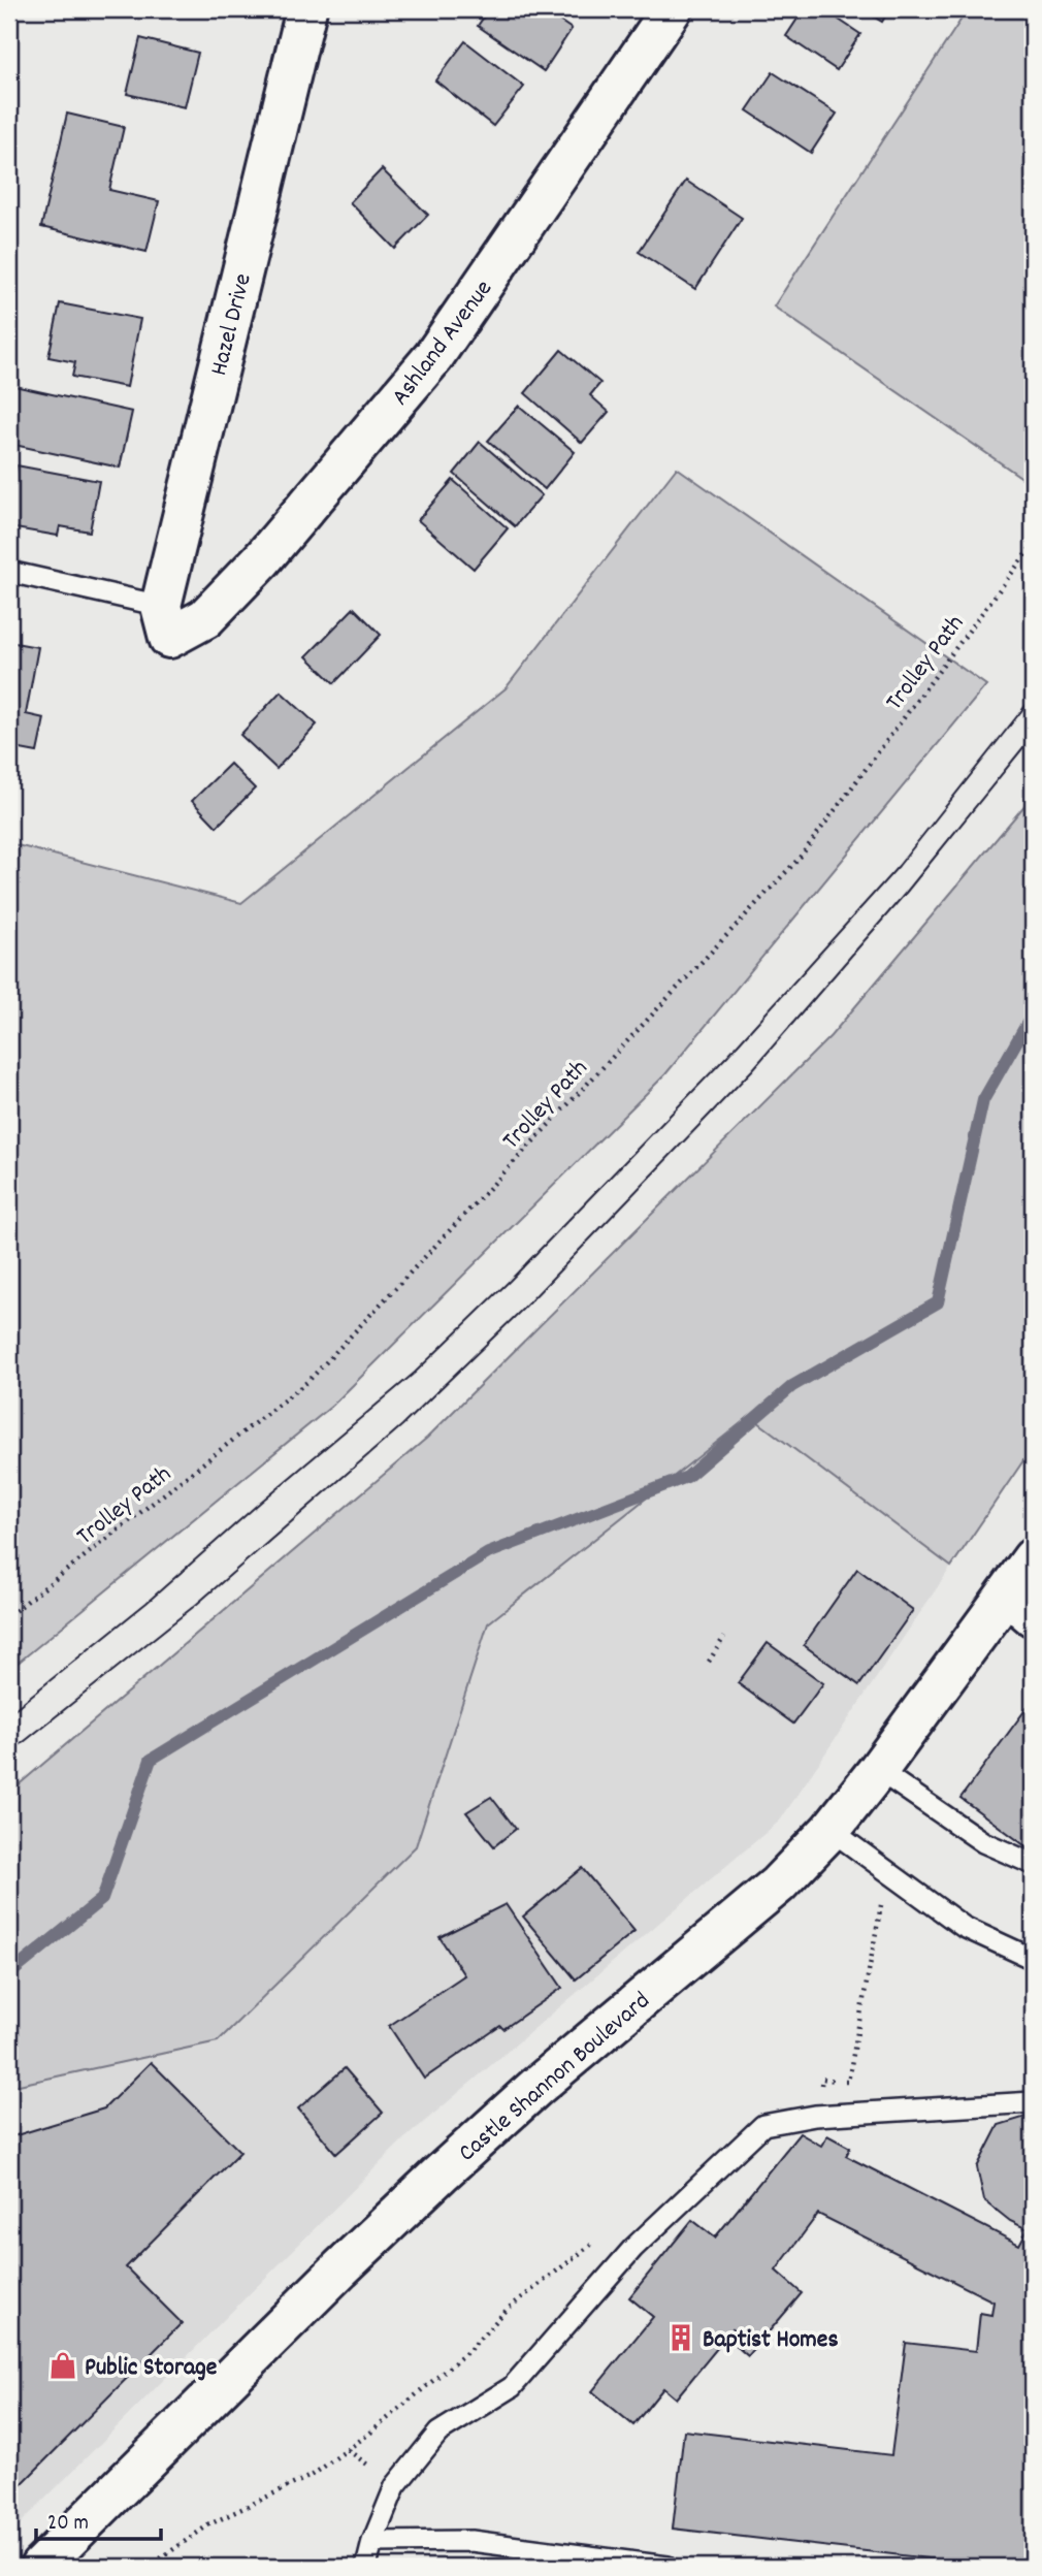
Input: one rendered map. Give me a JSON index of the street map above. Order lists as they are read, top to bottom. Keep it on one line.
{"streets":{"street":["Hazel Drive","Ashland Avenue","Castle Shannon Boulevard"],"path":["Trolley Path"]},"crossings":[["Hazel Drive","Ashland Avenue"]],"places":{"building":["Baptist Homes"],"shop":["Public Storage"]},"scale_bar":"20 m"}
